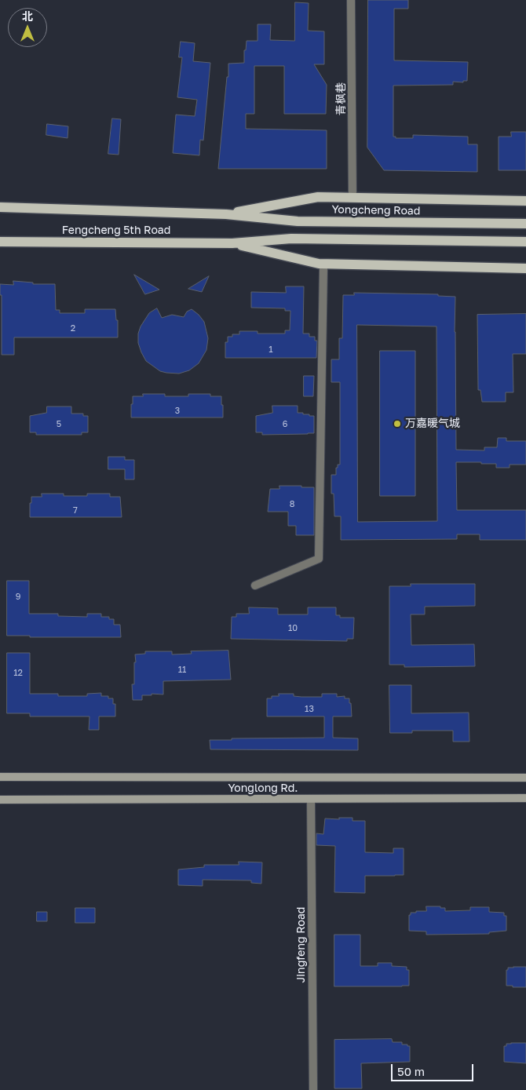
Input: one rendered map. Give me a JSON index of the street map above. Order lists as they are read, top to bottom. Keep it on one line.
{"streets":{"main road":["Yongcheng Road","Fengcheng 5th Road"],"street":["青枫巷","Yonglong Rd.","Jingfeng Road"]},"crossings":[["Yongcheng Road","Fengcheng 5th Road"],["Yonglong Rd.","Jingfeng Road"]],"places":["万嘉暖气城"],"house_numbers":["2","1","3","5","6","8","7","9","10","11","12","13"],"scale_bar":"50 m","north":"top"}
